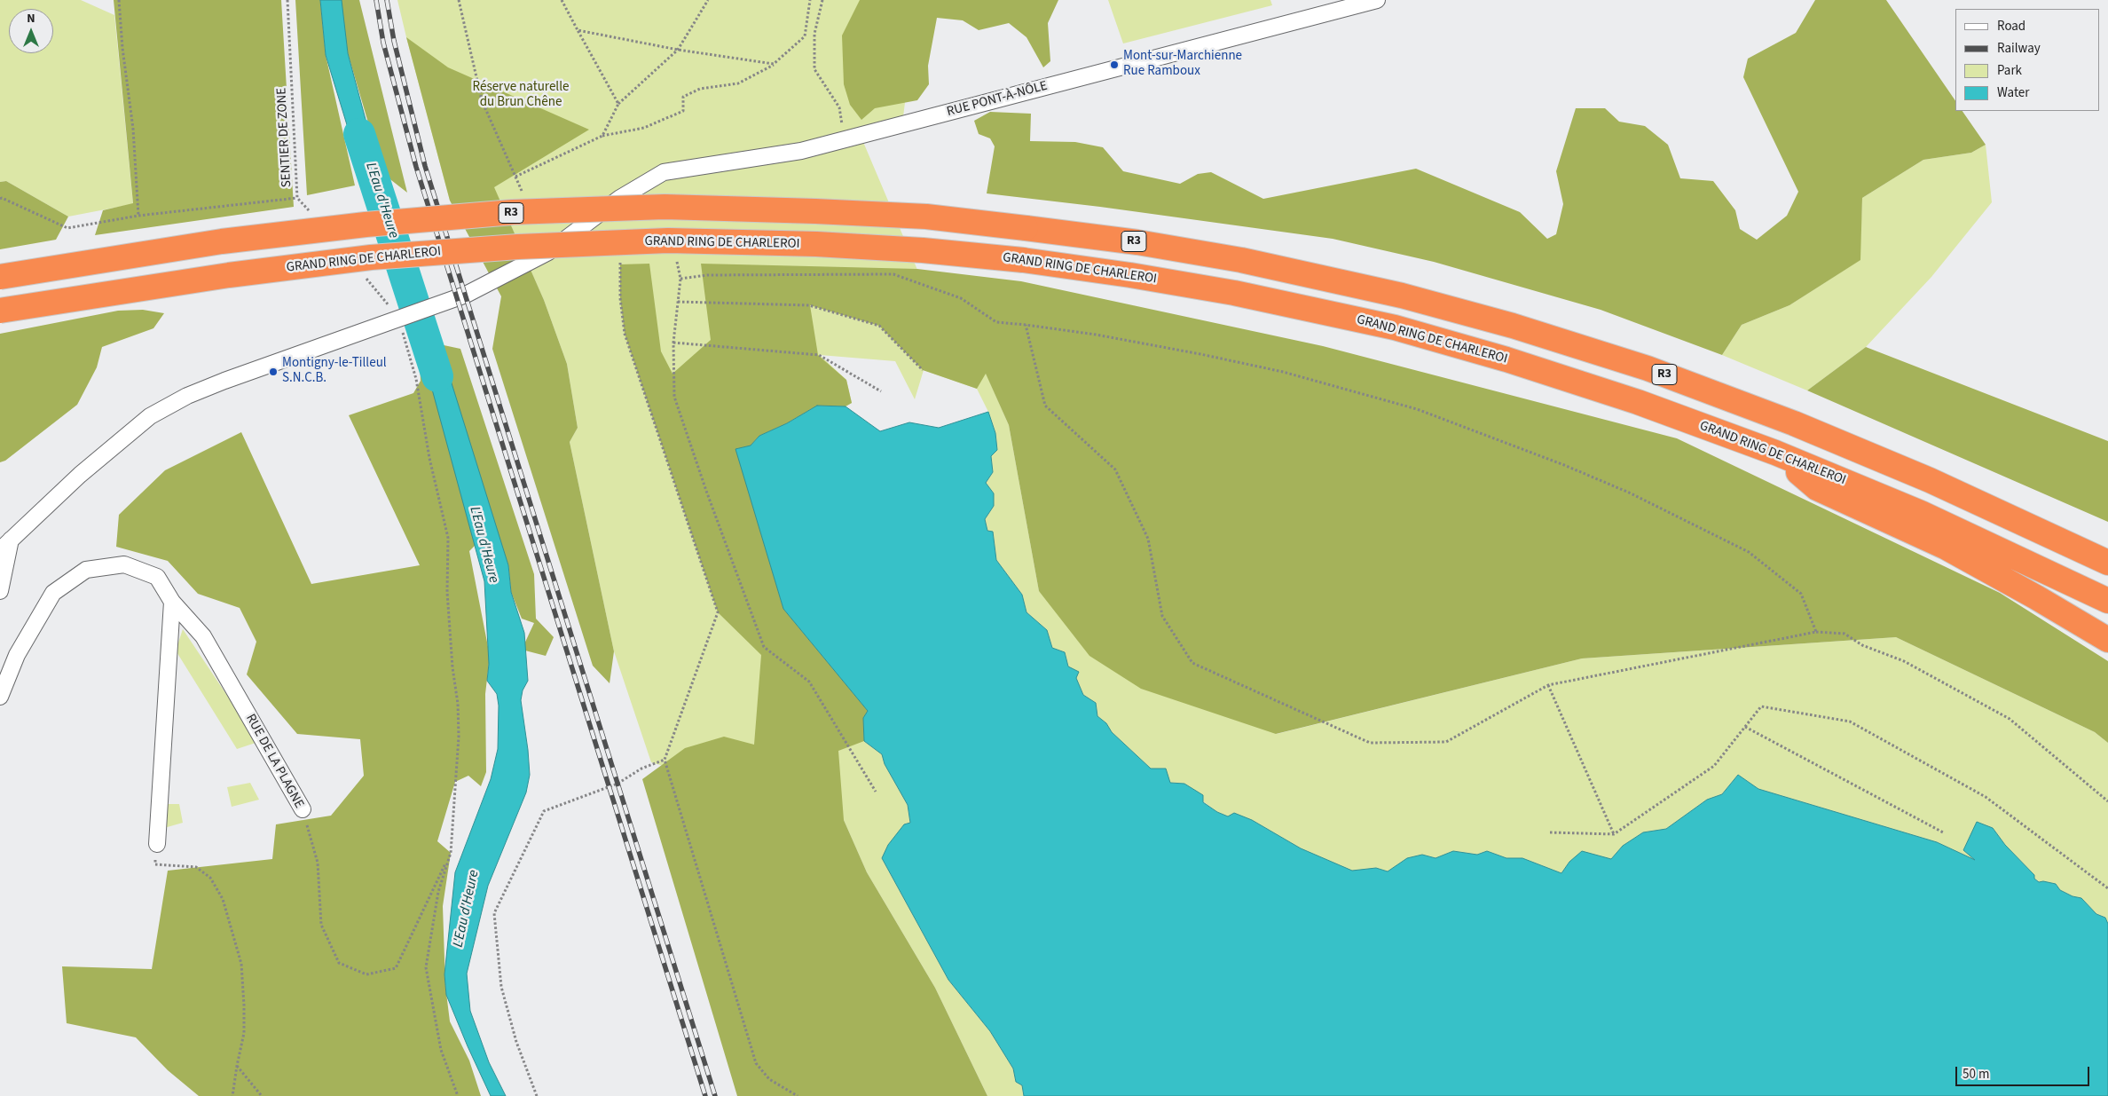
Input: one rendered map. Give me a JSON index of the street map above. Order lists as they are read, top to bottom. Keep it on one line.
{"streets":{"highway":["R3","GRAND RING DE CHARLEROI"],"street":["RUE PONT-À-NÔLE","RUE DE LA PLAGNE"],"path":["SENTIER DE ZONE"]},"water":["L'Eau d'Heure"],"parks":["Réserve naturelle du Brun Chêne"],"places":["Mont-sur-Marchienne Rue Ramboux","Montigny-le-Tilleul S.N.C.B."],"legend":["Road","Railway","Park","Water"],"scale_bar":"50 m","north":"top"}
